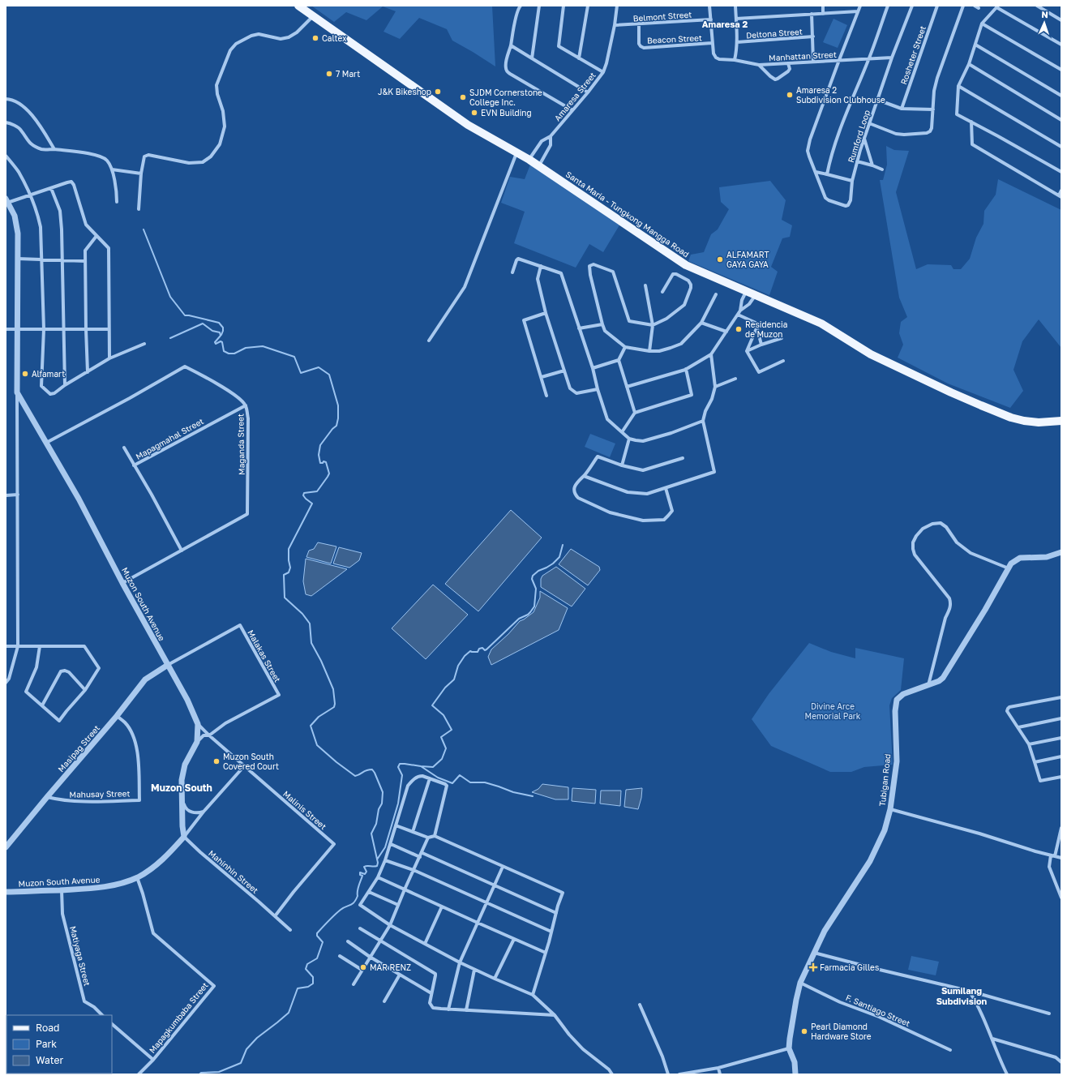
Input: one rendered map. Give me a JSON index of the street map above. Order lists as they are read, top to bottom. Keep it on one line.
{"streets":{"main road":["Santa Maria - Tungkong Mangga Road"],"street":["Belmont Street","Deltona Street","Beacon Street","Rosheter Street","Manhattan Street","Amaresa Street","Rumford Loop","Mapagmahal Street","Maganda Street","Muzon South Avenue","Malakas Street","Masipag Street","Tubigan Road","Mahusay Street","Malinis Street","Mahinhin Street","Matiyaga Street","F. Santiago Street","Mapagkumbaba Street"]},"crossings":[["Belmont Street","Beacon Street"],["Belmont Street","Amaresa Street"],["Beacon Street","Manhattan Street"],["Manhattan Street","Rumford Loop"],["Amaresa Street","Santa Maria - Tungkong Mangga Road"],["Mapagmahal Street","Maganda Street"],["Maganda Street","Muzon South Avenue"],["Muzon South Avenue","Malakas Street"],["Muzon South Avenue","Masipag Street"],["Muzon South Avenue","Malinis Street"],["Muzon South Avenue","Mahinhin Street"],["Muzon South Avenue","Matiyaga Street"],["Muzon South Avenue","Mapagkumbaba Street"],["Malakas Street","Masipag Street"],["Malakas Street","Malinis Street"],["Masipag Street","Mahusay Street"],["Tubigan Road","F. Santiago Street"],["Malinis Street","Mahinhin Street"]],"districts":["Amaresa 2","Muzon South","Sumilang Subdivision"],"parks":["Divine Arce Memorial Park"],"places":{"other":["Caltex","7 Mart","J&K Bikeshop","Amaresa 2 Subdivision Clubhouse","SJDM Cornerstone College Inc.","EVN Building","ALFAMART GAYA GAYA","Residencia de Muzon","Alfamart","Muzon South Covered Court","MAR RENZ","Pearl Diamond Hardware Store"],"health":["Farmacia Gilles"]},"legend":["Road","Park","Water"],"north":"top"}
